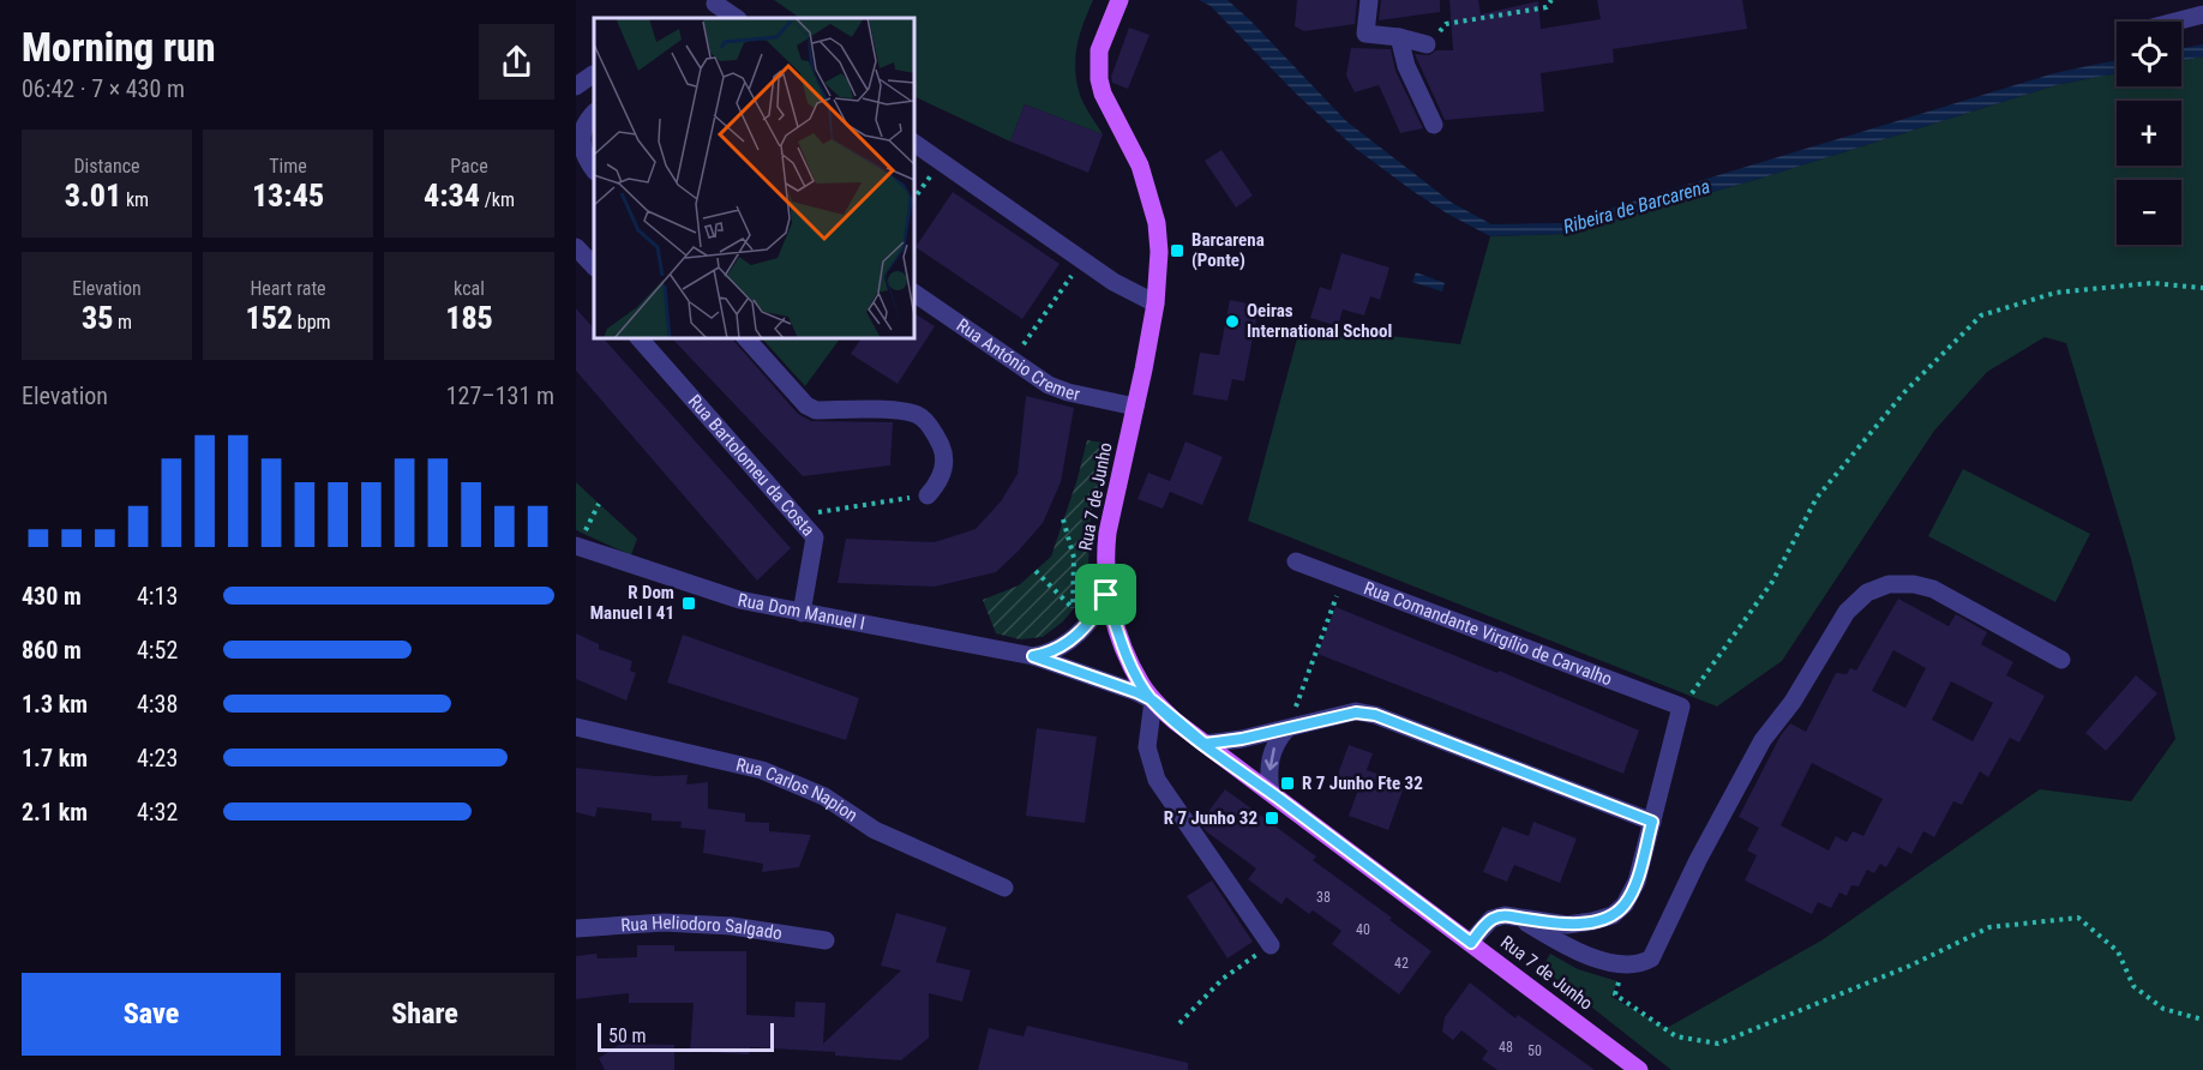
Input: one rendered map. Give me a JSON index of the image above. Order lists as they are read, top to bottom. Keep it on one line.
{"streets":{"main road":["Rua 7 de Junho"],"street":["Rua António Cremer","Rua Bartolomeu da Costa","Rua Dom Manuel I","Rua Comandante Virgílio de Carvalho","Rua Carlos Napion","Rua Heliodoro Salgado"]},"crossings":[["Rua António Cremer","Rua 7 de Junho"],["Rua Bartolomeu da Costa","Rua Dom Manuel I"],["Rua 7 de Junho","Rua Dom Manuel I"]],"water":["Ribeira de Barcarena"],"places":{"transit":["Barcarena (Ponte)","R Dom Manuel I 41","R 7 Junho Fte 32","R 7 Junho 32"],"other":["Oeiras International School"]},"house_numbers":["38","40","42","48","50"],"scale_bar":"50 m","page":{"heading":["Morning run","06:42 · 7 × 430 m"],"map_buttons":["+","−"],"stats":[["Distance","3.01 km"],["Time","13:45"],["Pace","4:34 /km"],["Elevation","35 m"],["Heart rate","152 bpm"],["kcal","185"]],"chart":["Elevation","127–131 m"],"list":[{"name":"430 m","note":"4:13"},{"name":"860 m","note":"4:52"},{"name":"1.3 km","note":"4:38"},{"name":"1.7 km","note":"4:23"},{"name":"2.1 km","note":"4:32"}],"buttons":["Save","Share"],"scale":"50 m"}}
